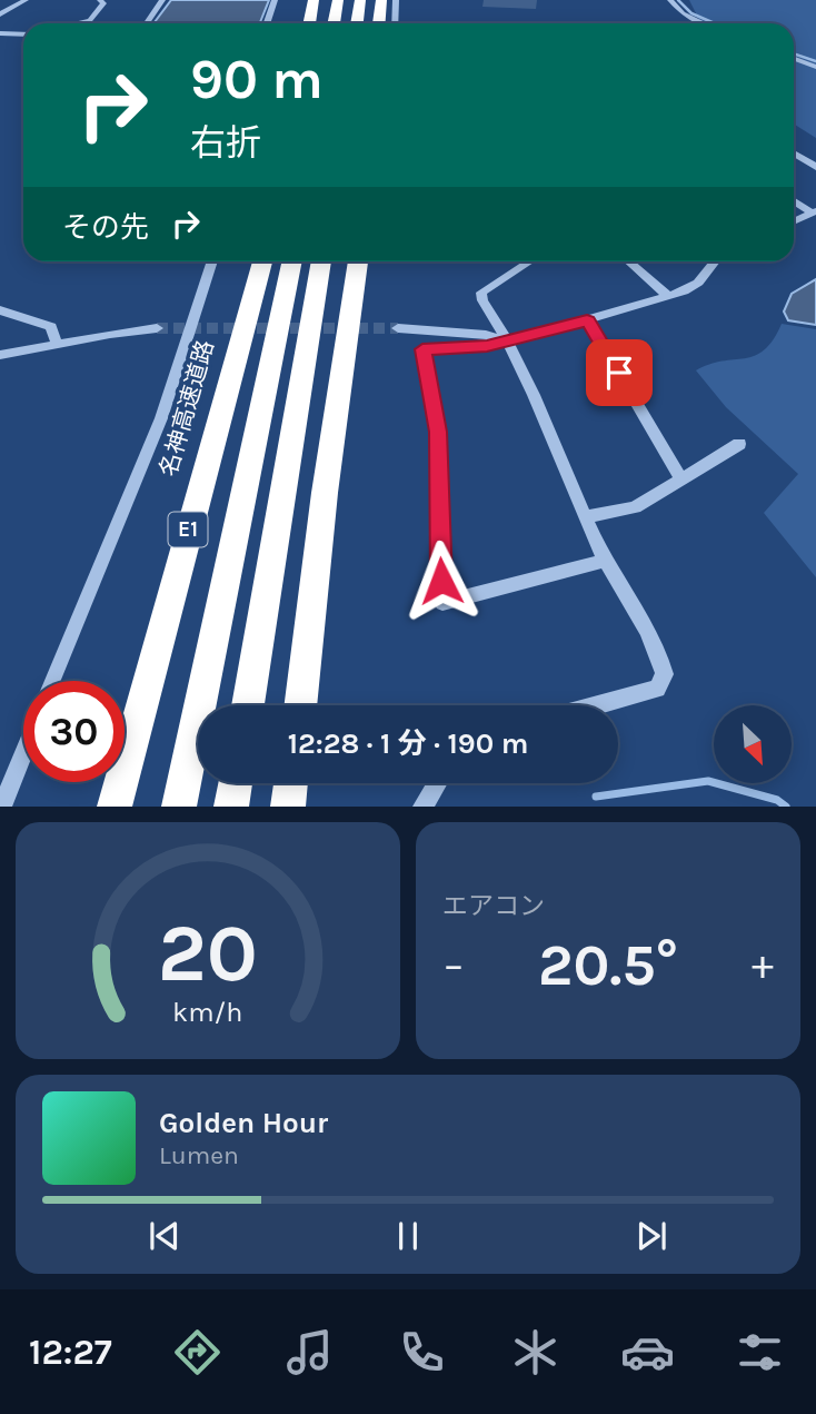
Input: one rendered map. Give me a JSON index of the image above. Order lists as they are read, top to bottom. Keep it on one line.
{"streets":{"highway":["名神高速道路","E1"]},"north":"bottom right","page":{"turn":["90 m","右折"],"then":"その先","limit":"30","trip":"12:28 · 1 分 · 190 m","tile":"エアコン","heat":["−","20.5°","+"],"song":["Golden Hour","Lumen"],"tabs":"12:27","gauge":["20","km/h"]}}
